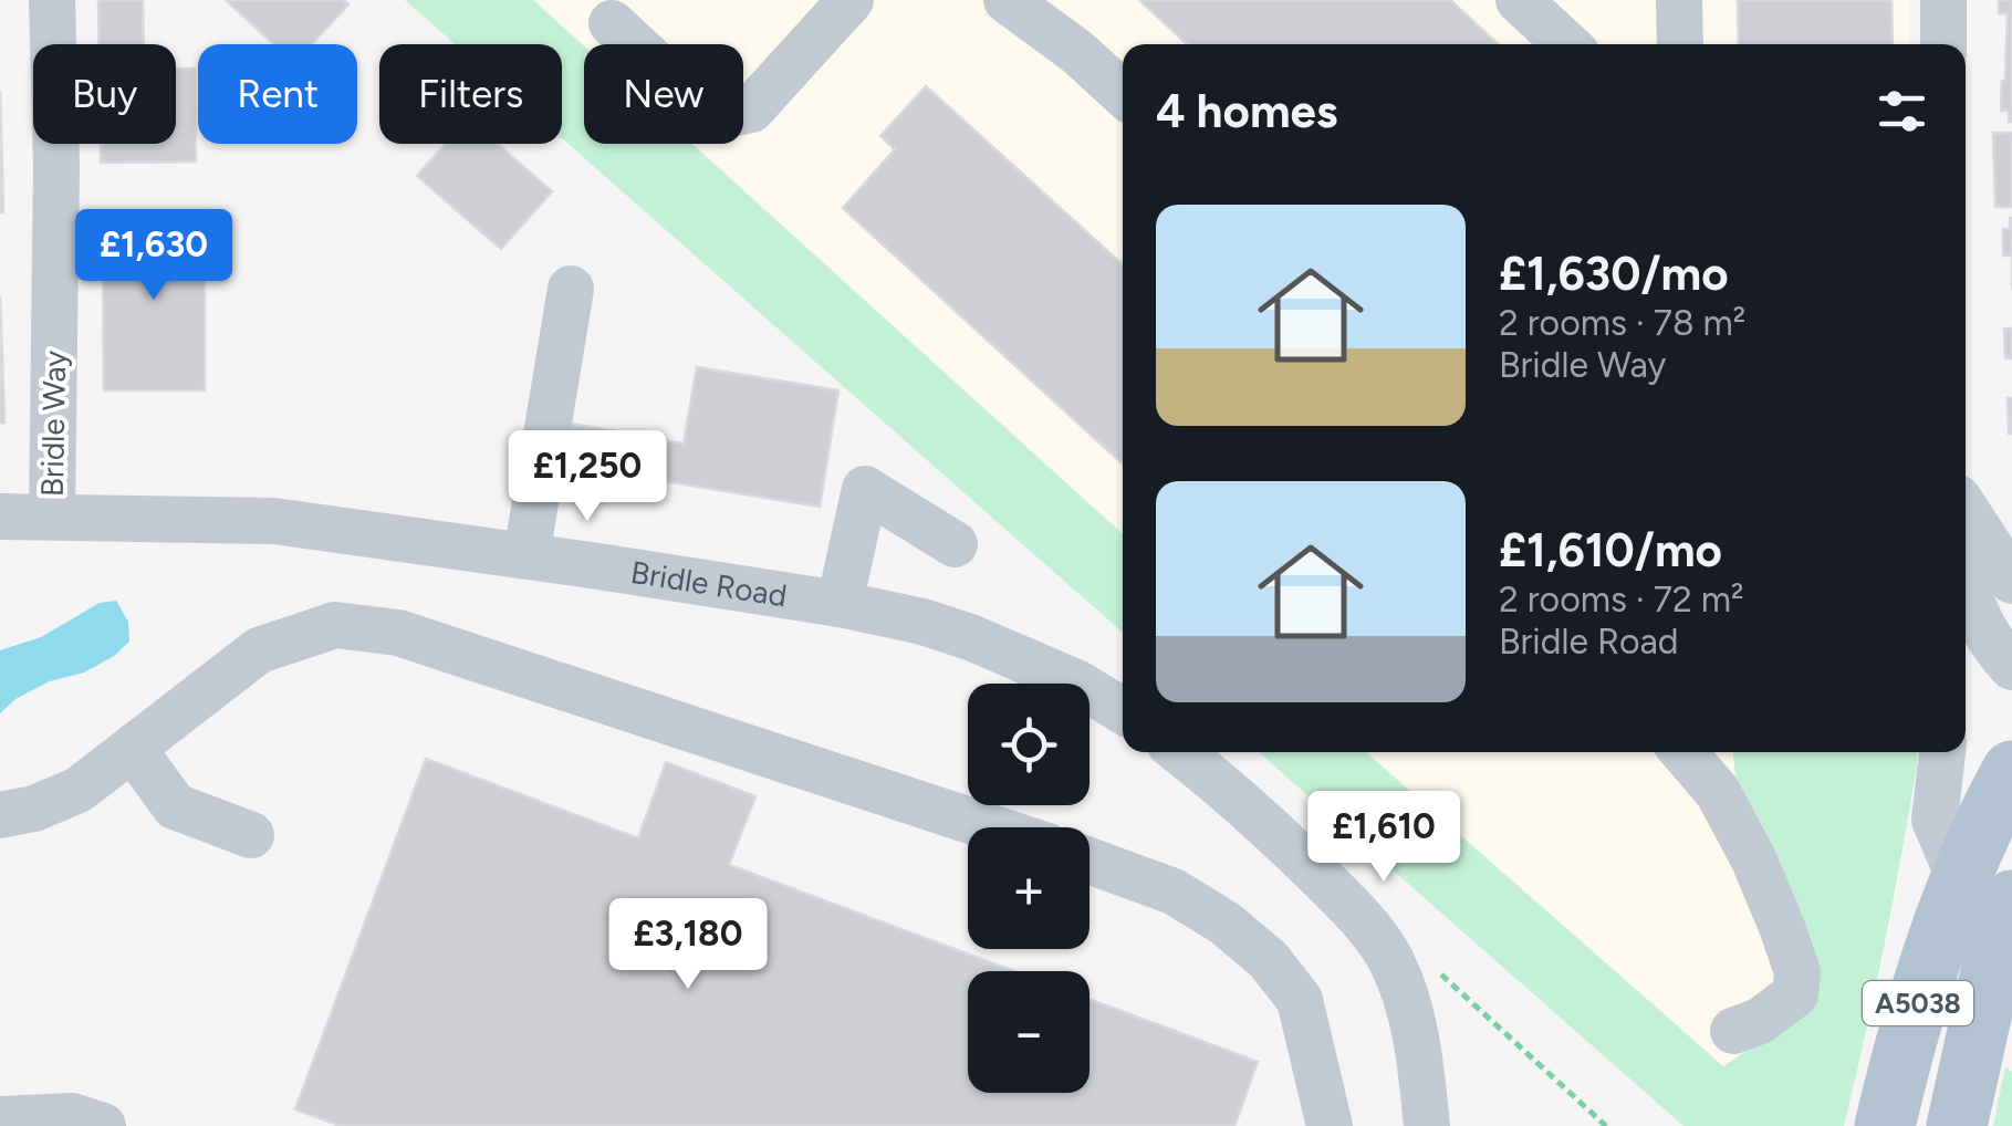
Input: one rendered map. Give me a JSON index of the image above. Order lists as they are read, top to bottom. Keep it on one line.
{"streets":{"main road":["A5038"],"street":["Bridle Way","Bridle Road"]},"crossings":[["Bridle Way","Bridle Road"]],"page":{"chip":["Buy","Rent","Filters","New"],"heading":"4 homes","list":[{"name":"£1,630/mo","note":"2 rooms · 78 m² · Bridle Way"},{"name":"£1,610/mo","note":"2 rooms · 72 m² · Bridle Road"}],"price":["£1,630","£1,250","£1,610","£3,180"],"map_buttons":["+","−"]}}
